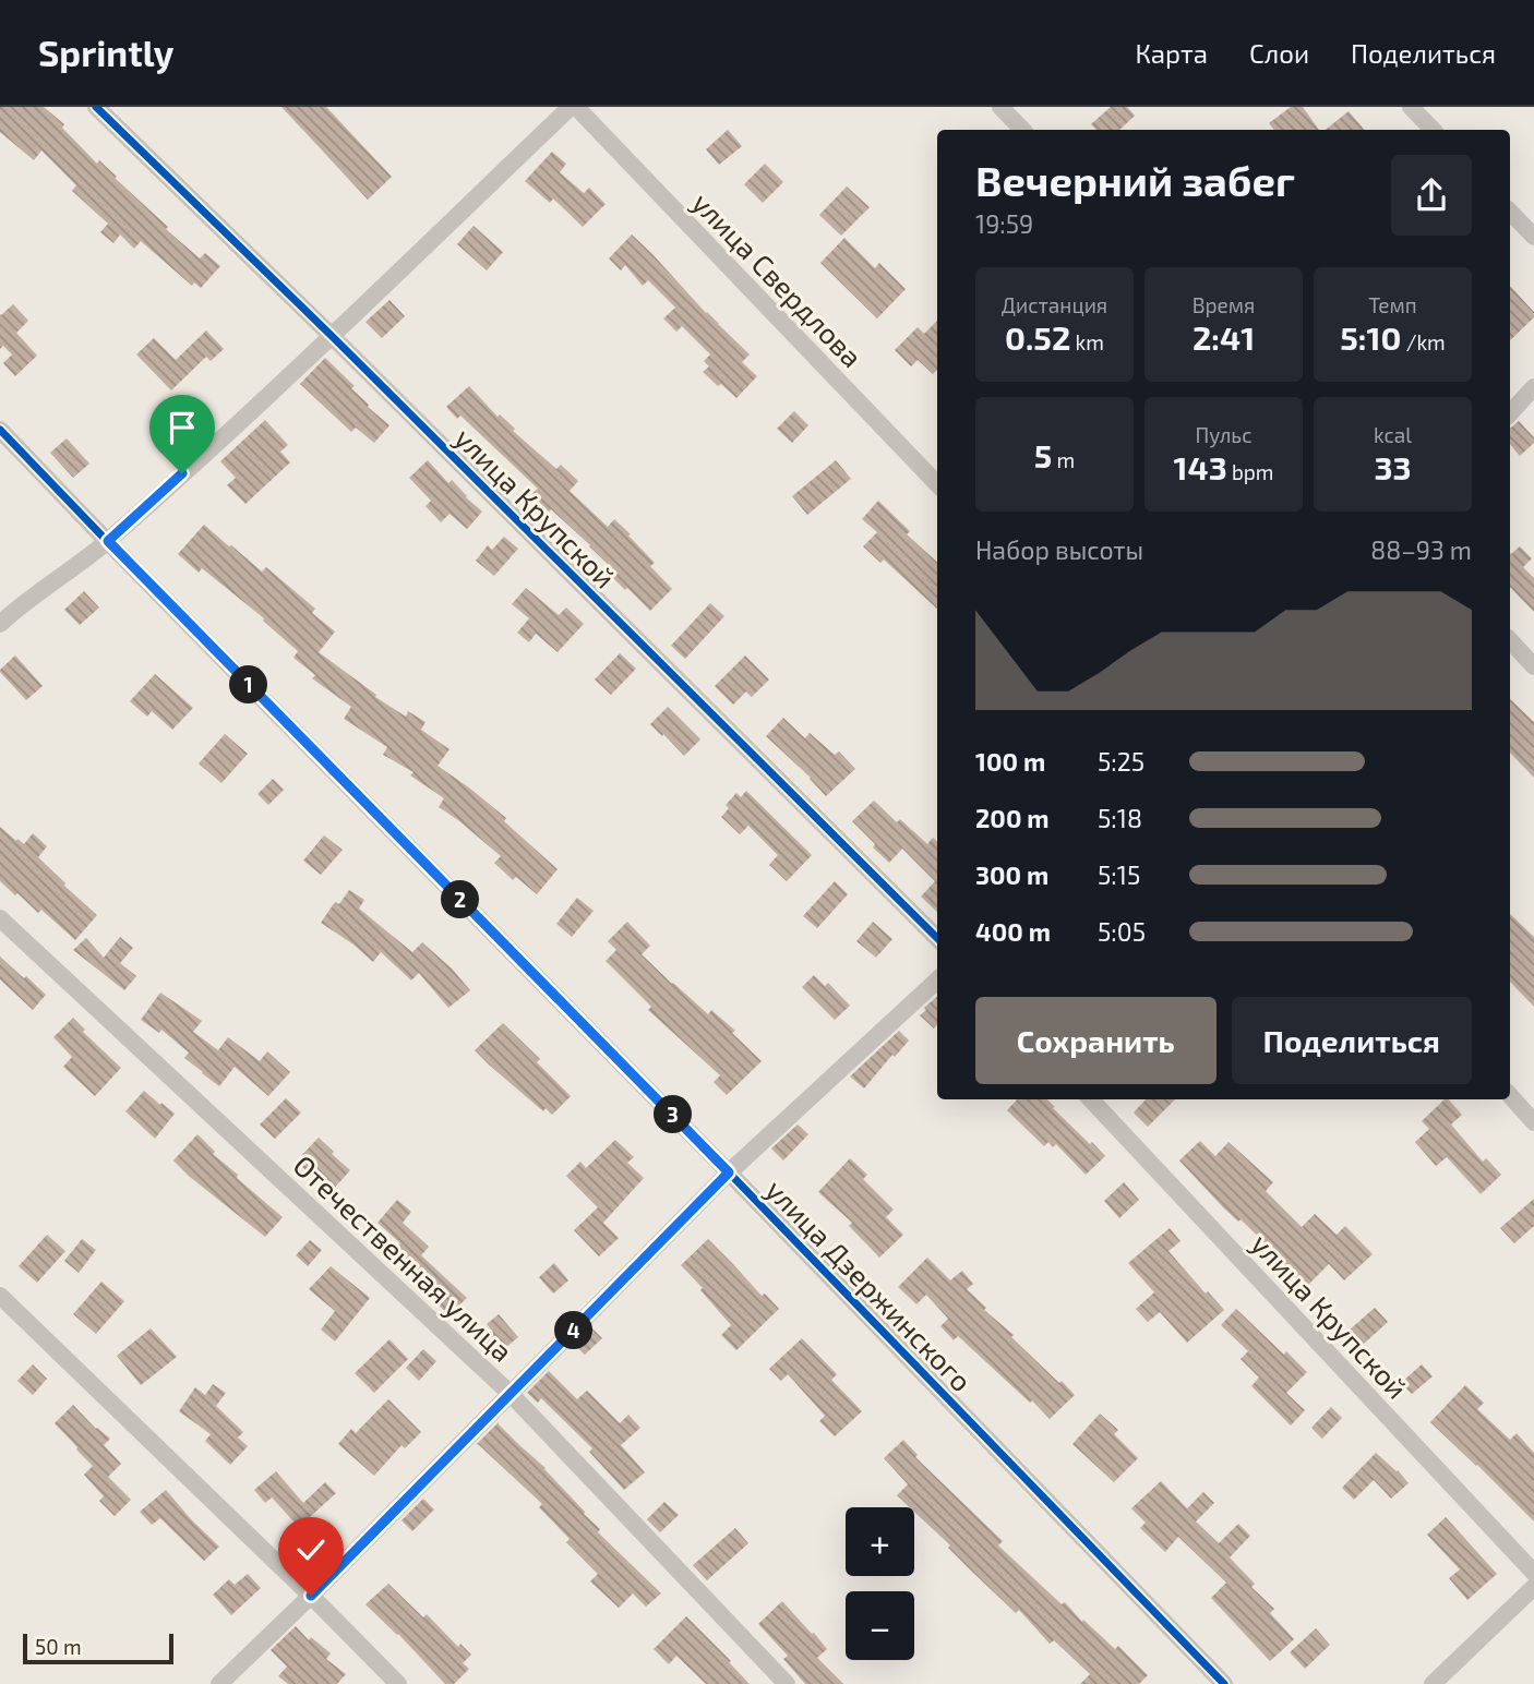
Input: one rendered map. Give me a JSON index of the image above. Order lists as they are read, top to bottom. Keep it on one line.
{"streets":{"street":["улица Свердлова","улица Крупской","Отечественная улица","улица Дзержинского"]},"scale_bar":"50 m","page":{"header":"Sprintly","nav":["Карта","Слои","Поделиться"],"heading":["Вечерний забег","19:59"],"stats":[["Дистанция","0.52 km"],["Время","2:41"],["Темп","5:10 /km"],["5 m"],["Пульс","143 bpm"],["kcal","33"]],"chart":["Набор высоты","88–93 m"],"pins":["1","2","3","4"],"list":[{"name":"100 m","note":"5:25"},{"name":"200 m","note":"5:18"},{"name":"300 m","note":"5:15"},{"name":"400 m","note":"5:05"}],"buttons":["Сохранить","Поделиться"],"map_buttons":["+","−"],"scale":"50 m"}}
